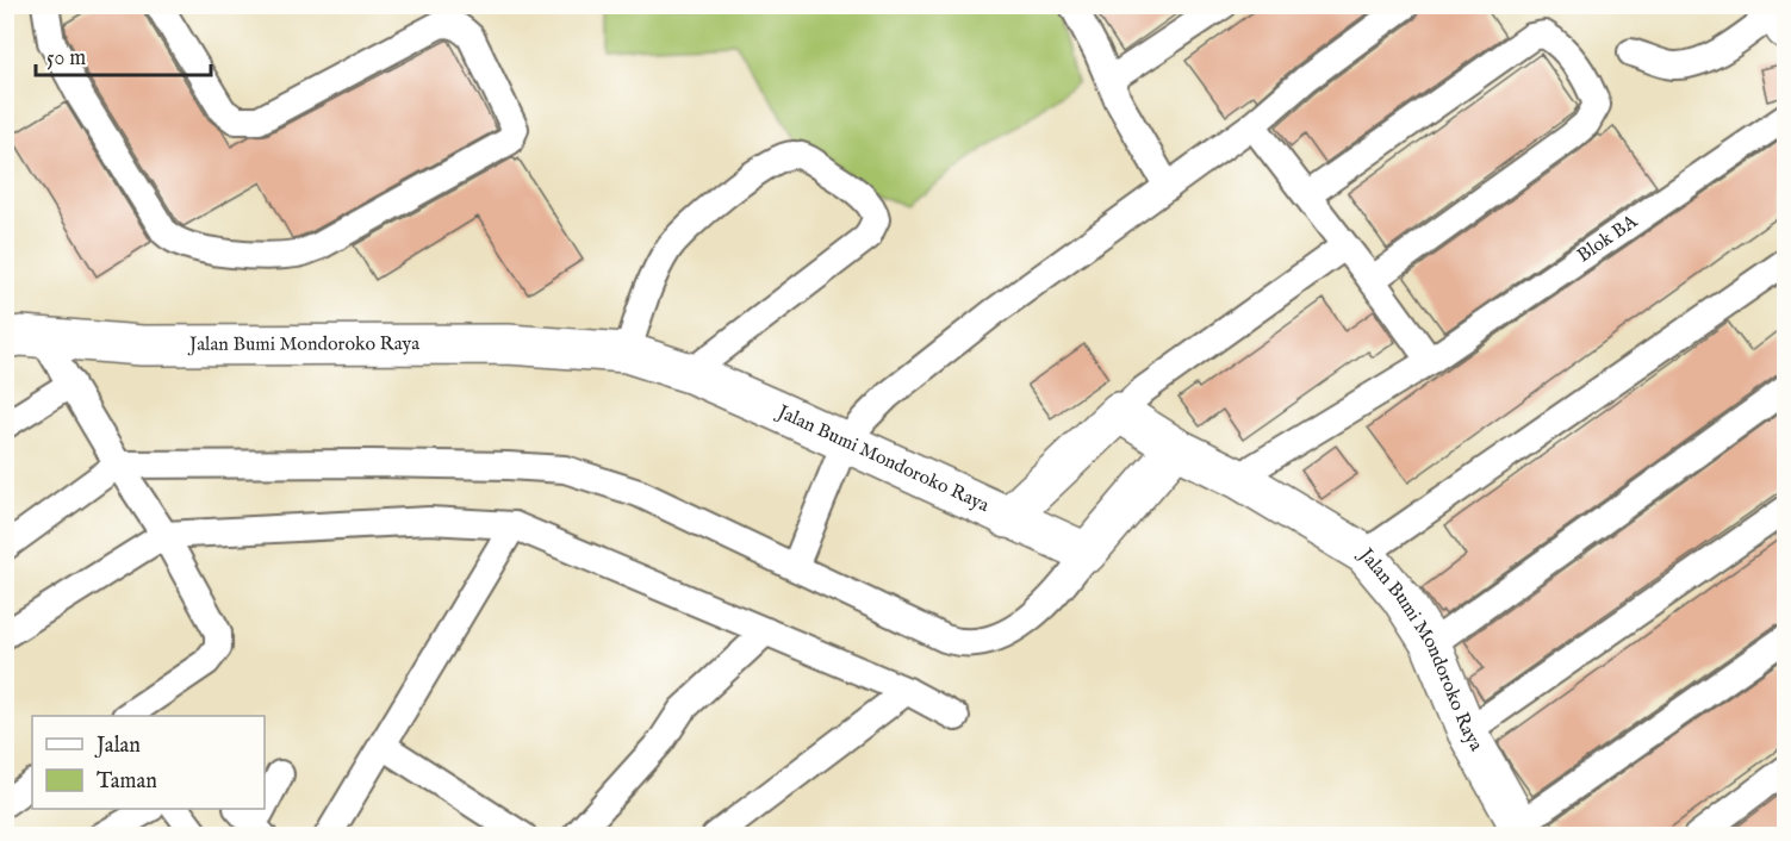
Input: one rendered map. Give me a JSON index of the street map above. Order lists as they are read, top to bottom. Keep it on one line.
{"streets":{"street":["Blok BA","Jalan Bumi Mondoroko Raya"]},"crossings":[["Blok BA","Jalan Bumi Mondoroko Raya"]],"legend":["Jalan","Taman"],"scale_bar":"50 m"}
